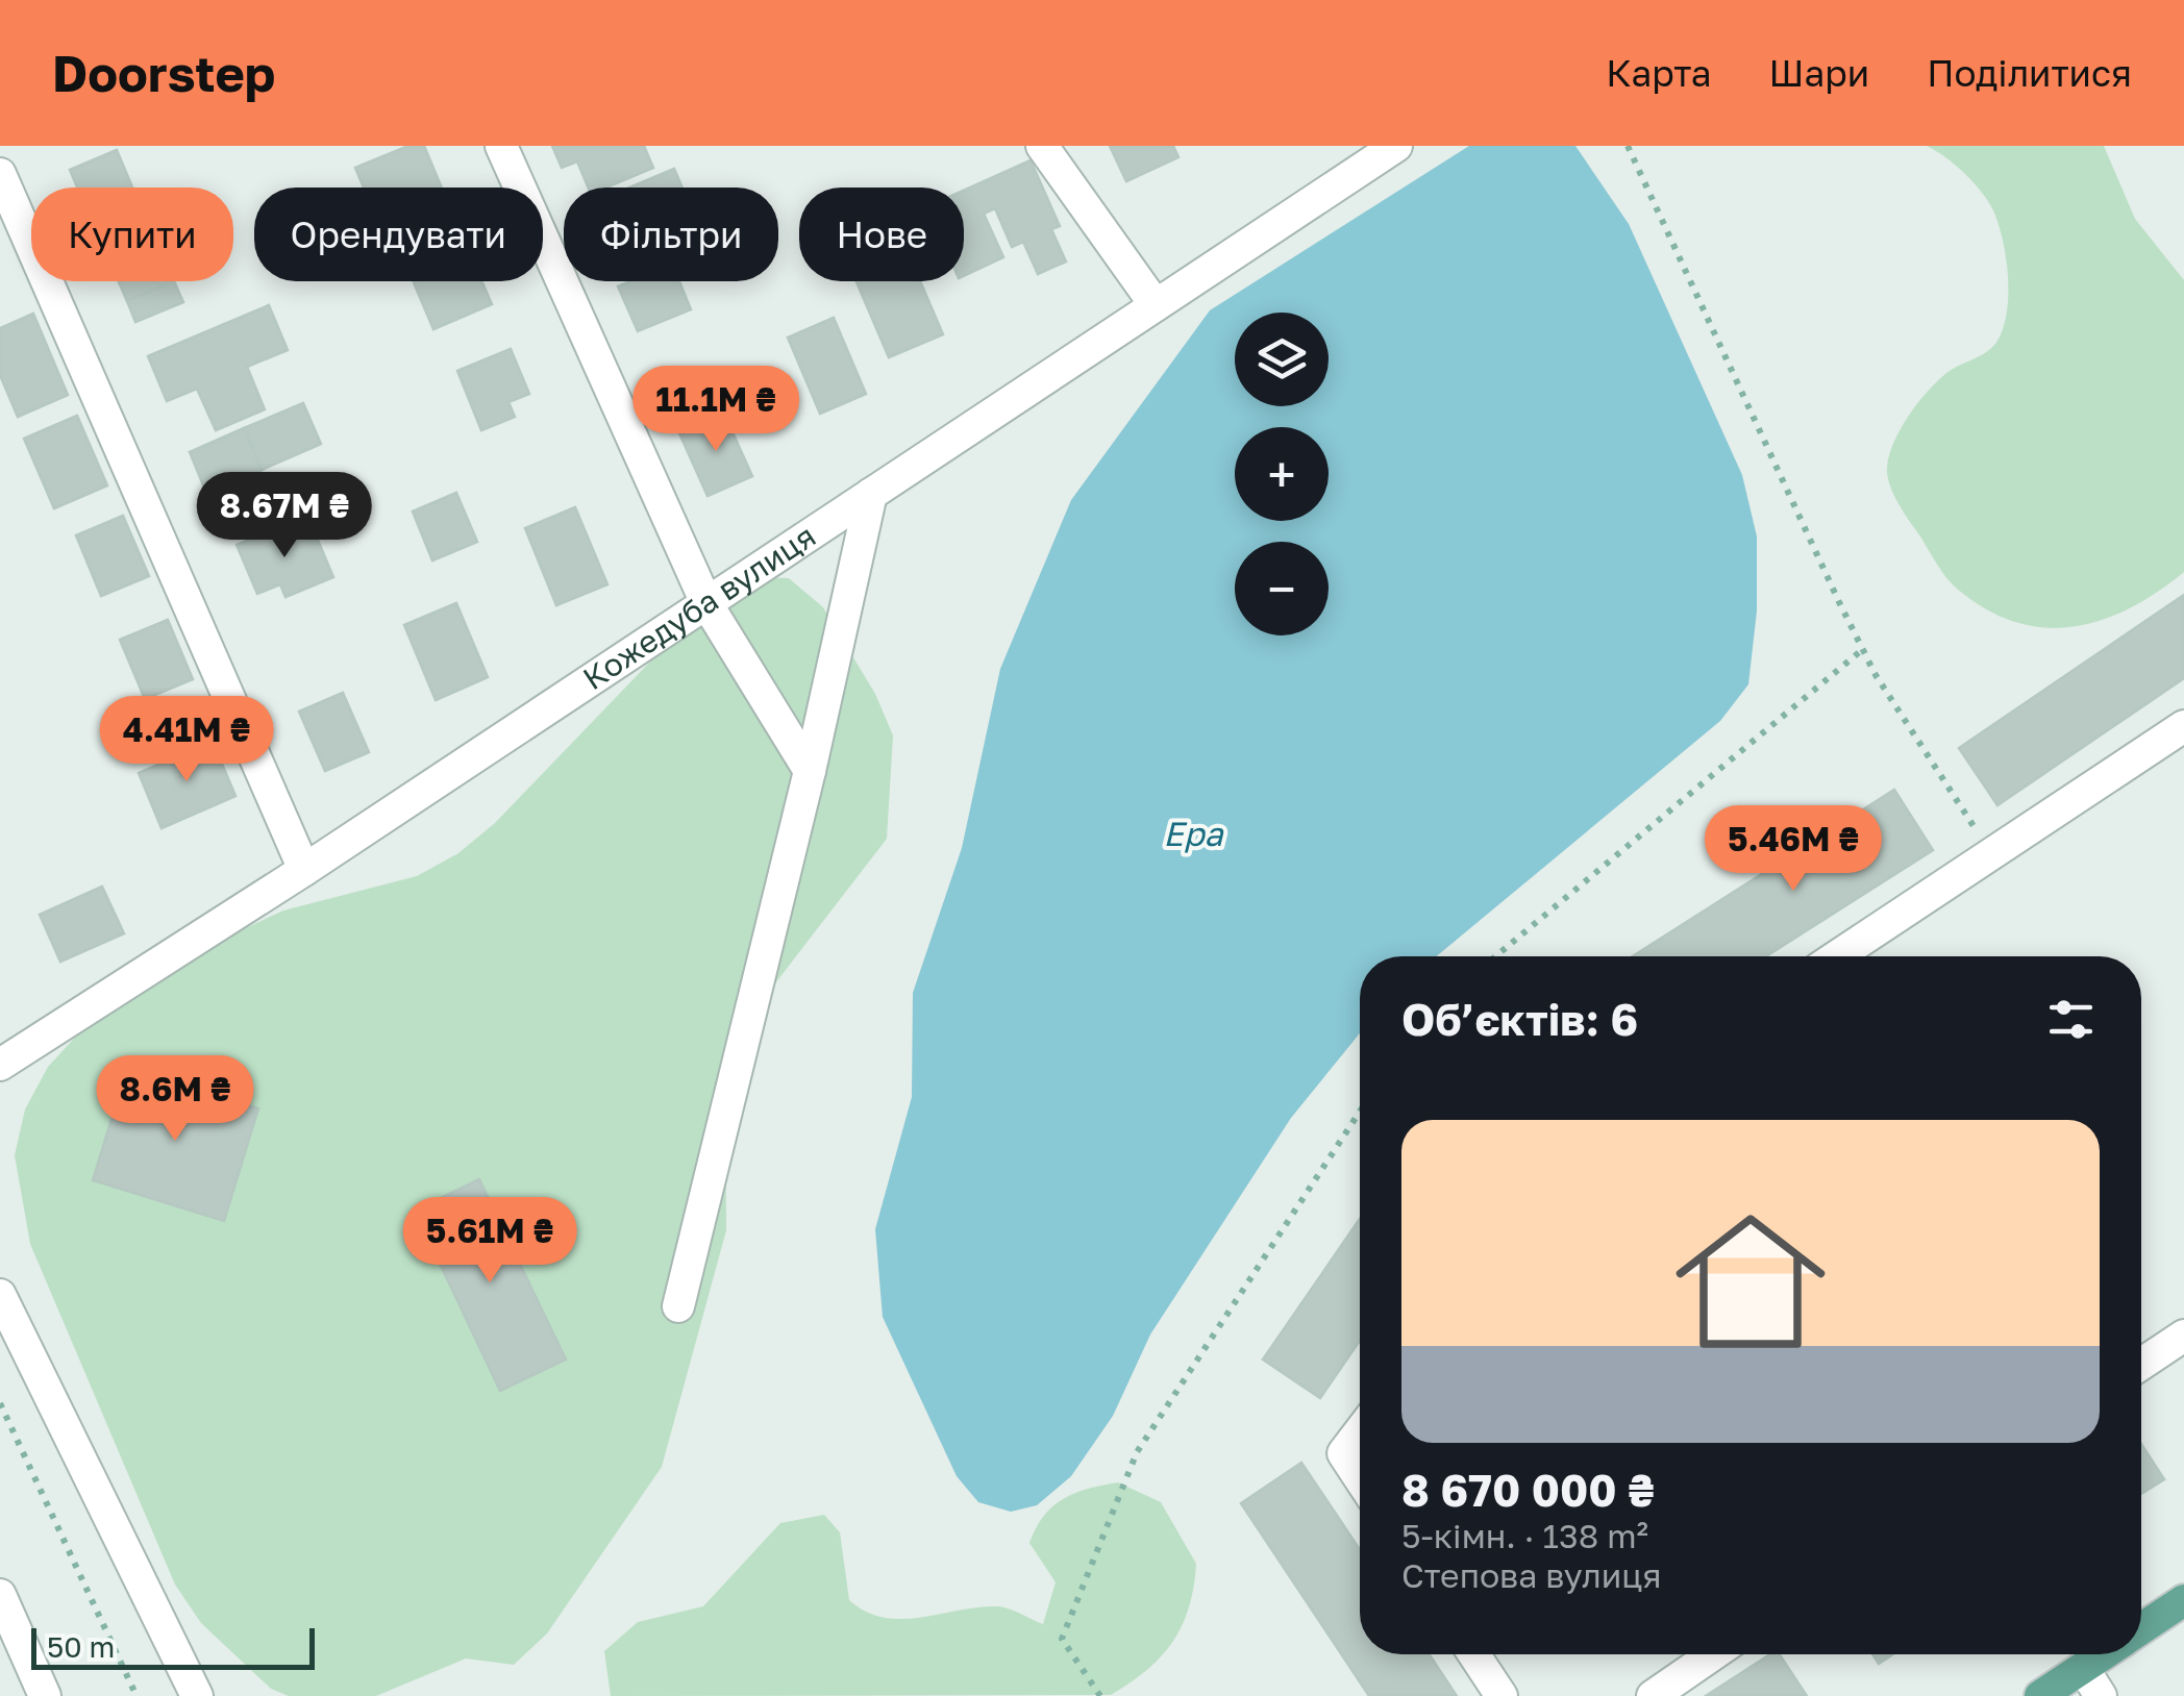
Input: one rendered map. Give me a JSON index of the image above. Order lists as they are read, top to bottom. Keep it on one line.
{"streets":{"street":["Кожедуба вулиця"]},"water":["Ера"],"scale_bar":"50 m","page":{"header":"Doorstep","nav":["Карта","Шари","Поділитися"],"chip":["Купити","Орендувати","Фільтри","Нове"],"map_buttons":["+","−"],"price":["11.1M ₴","8.67M ₴","4.41M ₴","5.46M ₴","8.6M ₴","5.61M ₴"],"heading":"Об’єктів: 6","list":[{"name":"8 670 000 ₴","note":"5-кімн. · 138 m² · Степова вулиця"}],"scale":"50 m"}}
